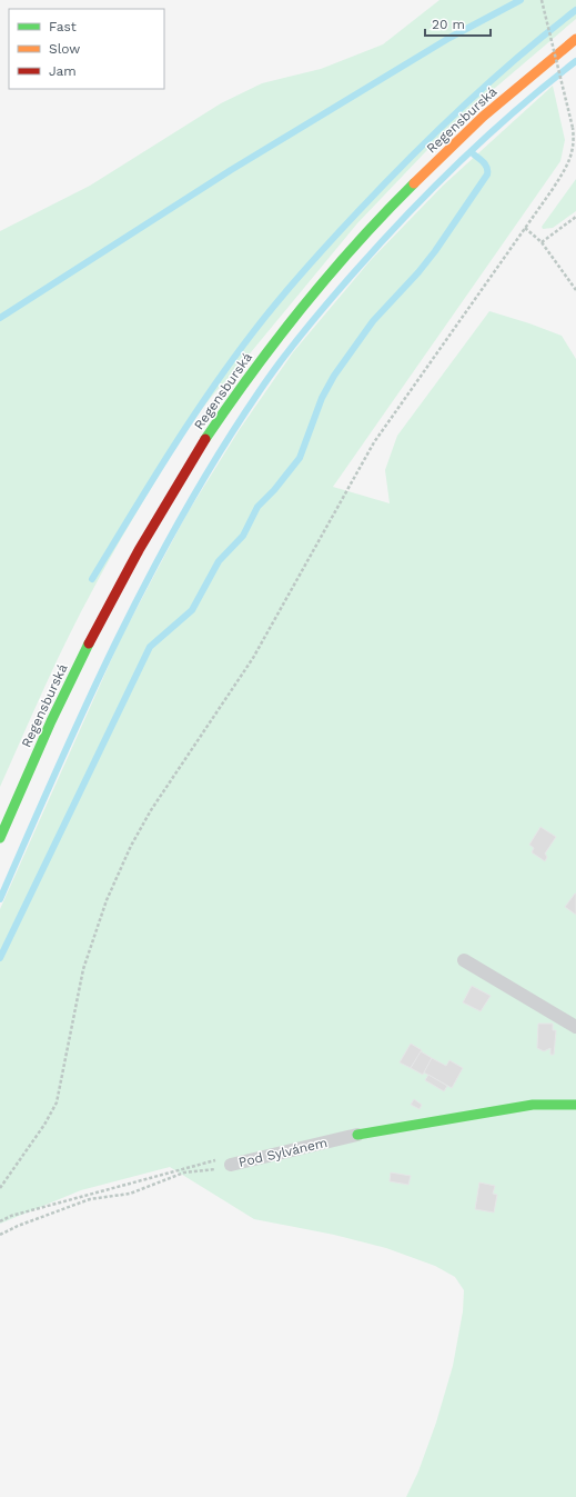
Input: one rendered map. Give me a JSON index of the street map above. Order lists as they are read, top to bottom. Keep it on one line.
{"streets":{"main road":["Regensburská","Pod Sylvánem"]},"legend":["Fast","Slow","Jam"],"scale_bar":"20 m"}
